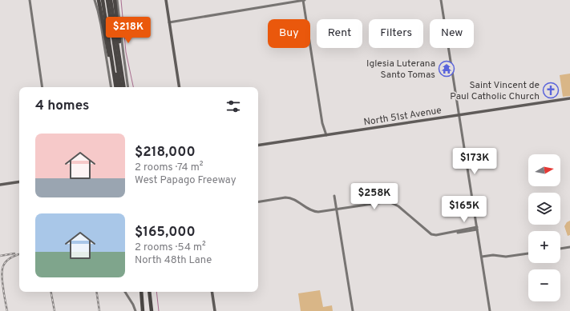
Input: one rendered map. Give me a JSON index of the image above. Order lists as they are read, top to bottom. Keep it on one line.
{"streets":{"main road":["North 51st Avenue"]},"places":{"temple":["Iglesia Luterana Santo Tomas"],"church":["Saint Vincent de Paul Catholic Church"]},"north":"right","page":{"price":["$218K","$173K","$258K","$165K"],"chip":["Buy","Rent","Filters","New"],"heading":"4 homes","list":[{"name":"$218,000","note":"2 rooms · 74 m² · West Papago Freeway"},{"name":"$165,000","note":"2 rooms · 54 m² · North 48th Lane"}],"map_buttons":["+","−"]}}
